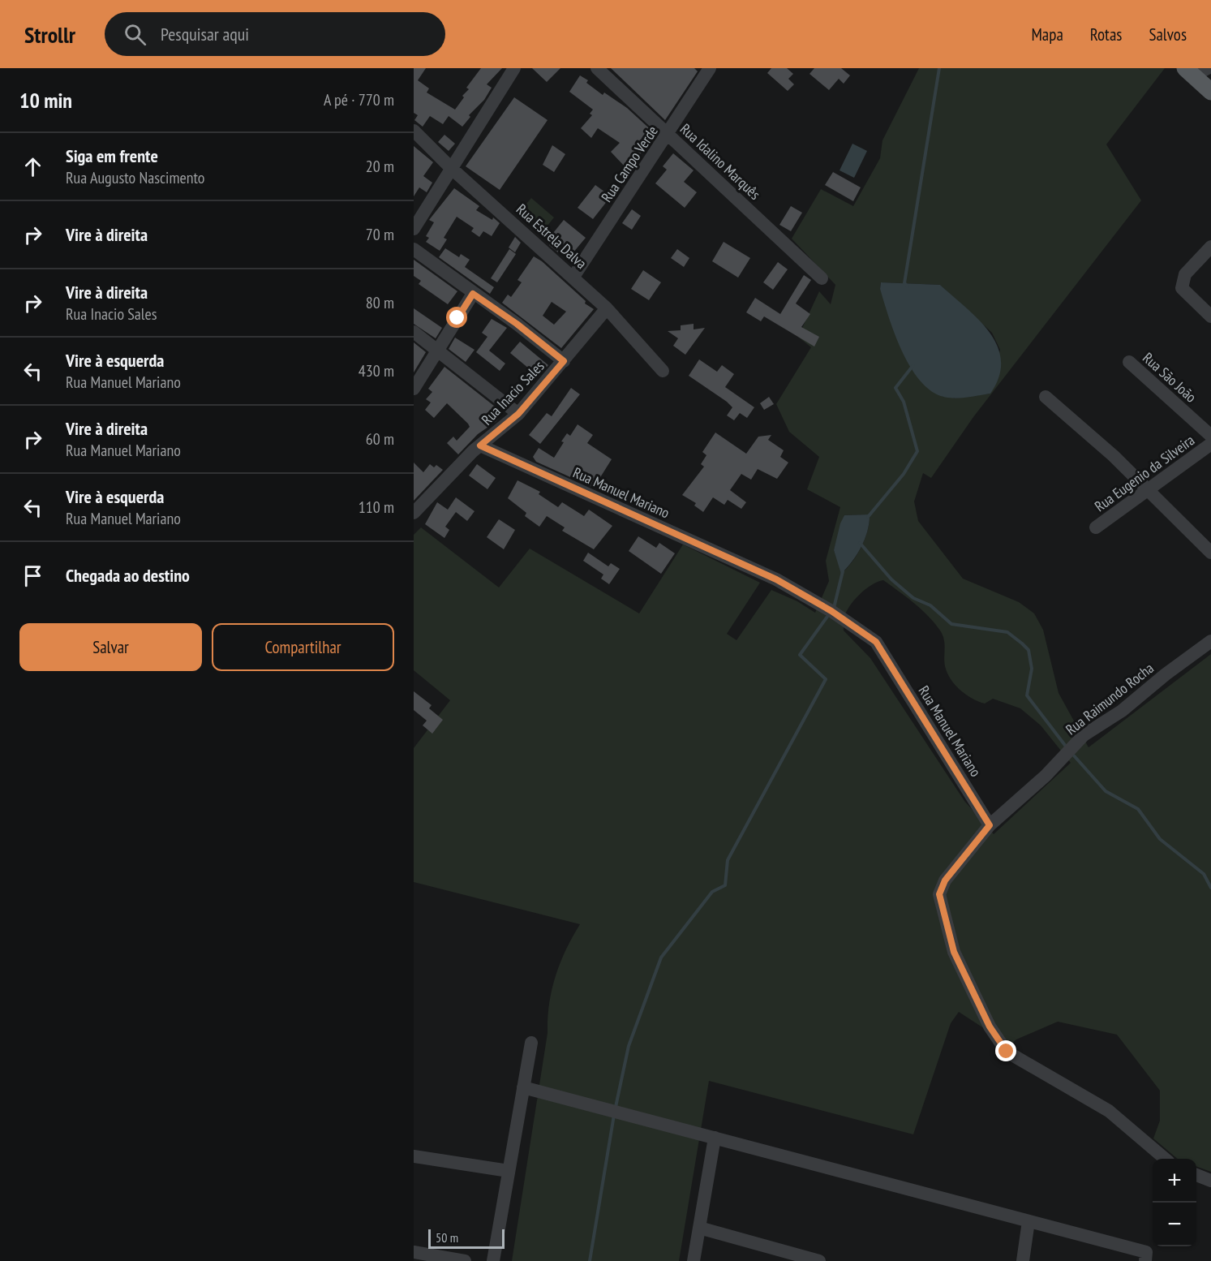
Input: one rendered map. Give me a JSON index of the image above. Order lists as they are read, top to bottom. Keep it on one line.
{"streets":{"street":["Rua Idalino Marquês","Rua Campo Verde","Rua Estrela Dalva","Rua São João","Rua Inacio Sales","Rua Eugenio da Silveira","Rua Manuel Mariano","Rua Raimundo Rocha"]},"crossings":[["Rua Idalino Marquês","Rua Campo Verde"],["Rua Campo Verde","Rua Estrela Dalva"],["Rua Estrela Dalva","Rua Inacio Sales"],["Rua Inacio Sales","Rua Manuel Mariano"],["Rua Manuel Mariano","Rua Raimundo Rocha"]],"scale_bar":"50 m","page":{"header":"Strollr","search":"Pesquisar aqui","nav":["Mapa","Rotas","Salvos"],"heading":["10 min","A pé · 770 m"],"list":[["Siga em frente","Rua Augusto Nascimento","20 m"],["Vire à direita","70 m"],["Vire à direita","Rua Inacio Sales","80 m"],["Vire à esquerda","Rua Manuel Mariano","430 m"],["Vire à direita","Rua Manuel Mariano","60 m"],["Vire à esquerda","Rua Manuel Mariano","110 m"],"Chegada ao destino"],"buttons":["Salvar","Compartilhar"],"map_buttons":["+","−"],"scale":"50 m"}}
